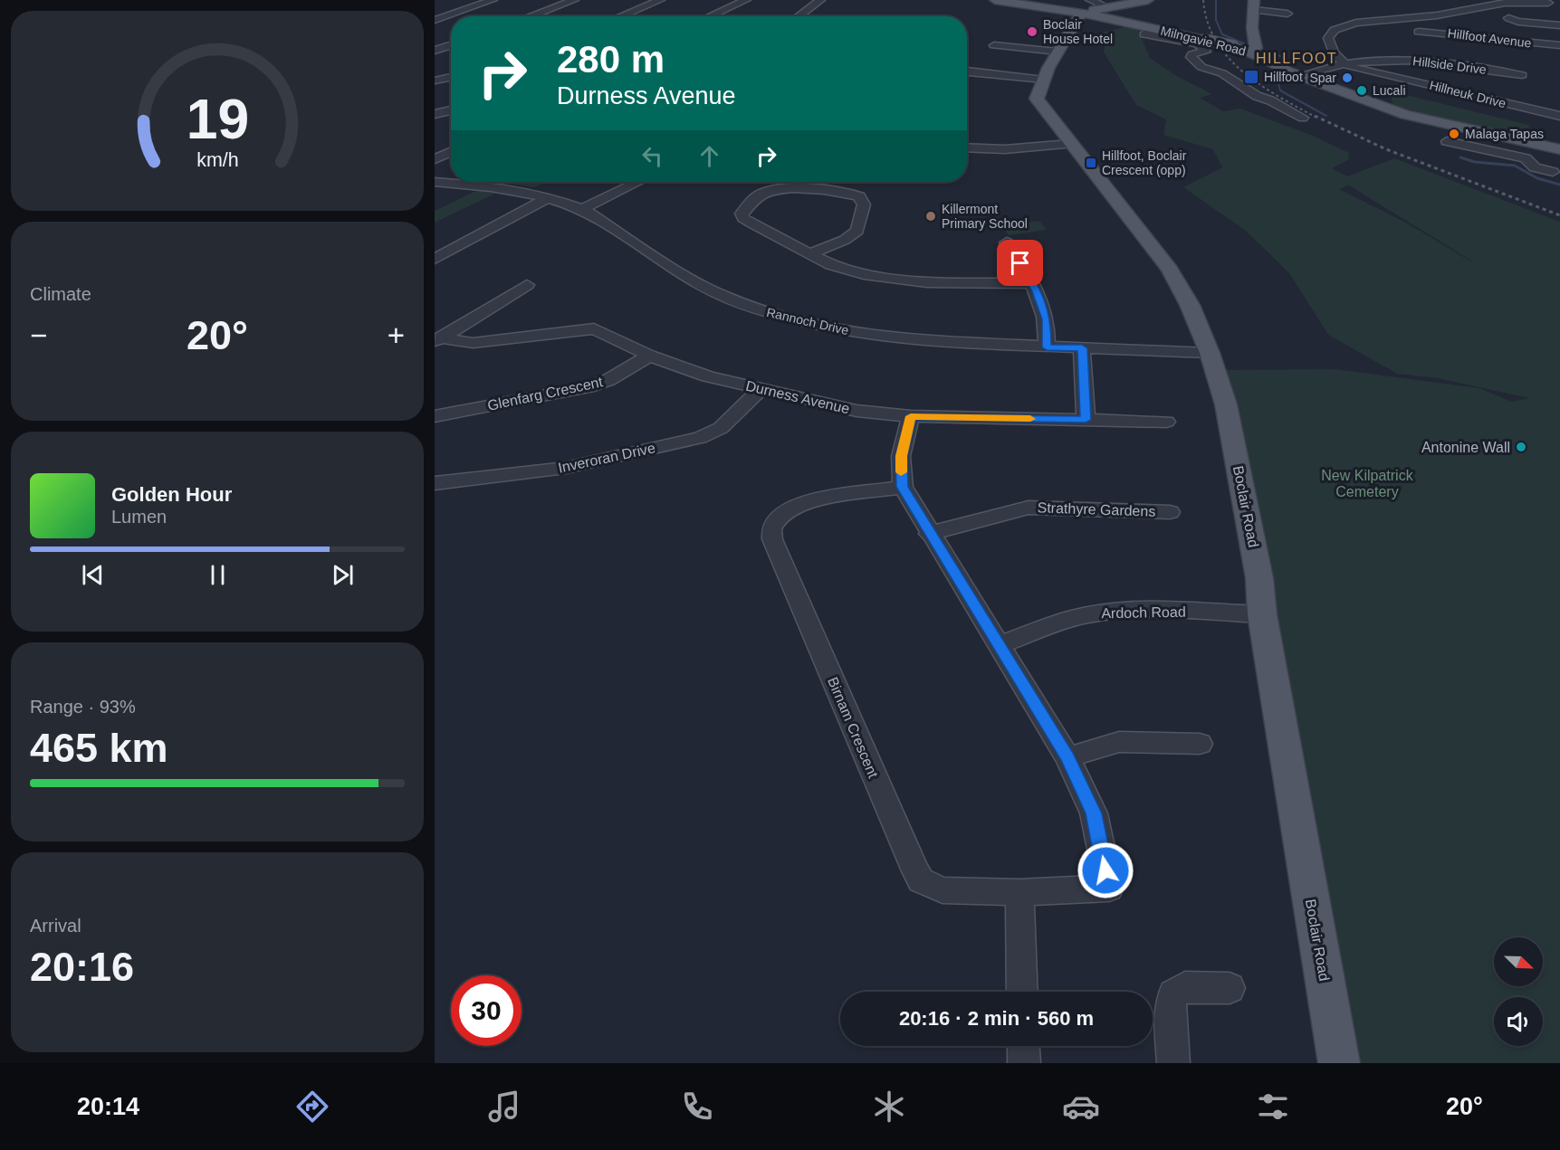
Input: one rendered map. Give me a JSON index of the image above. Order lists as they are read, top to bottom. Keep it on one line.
{"streets":{"main road":["Milngavie Road","Boclair Road"],"street":["Hillfoot Avenue","Hillside Drive","Hillneuk Drive","Rannoch Drive","Glenfarg Crescent","Durness Avenue","Inveroran Drive","Strathyre Gardens","Ardoch Road","Birnam Crescent"]},"crossings":[["Hillfoot Avenue","Hillside Drive"],["Milngavie Road","Hillside Drive"],["Milngavie Road","Boclair Road"],["Hillside Drive","Hillneuk Drive"],["Rannoch Drive","Boclair Road"],["Glenfarg Crescent","Durness Avenue"],["Durness Avenue","Inveroran Drive"],["Boclair Road","Ardoch Road"]],"districts":["HILLFOOT"],"parks":["New Kilpatrick Cemetery"],"places":{"other":["Boclair House Hotel","Spar","Lucali","Malaga Tapas","Killermont Primary School","Antonine Wall"],"transit":["Hillfoot","Hillfoot, Boclair Crescent (opp)"]},"north":"bottom right","page":{"turn":["280 m","Durness Avenue"],"tile":["Climate",["Range · 93%","465 km"],["Arrival","20:16"]],"heat":["−","20°","+"],"song":["Golden Hour","Lumen"],"limit":"30","trip":"20:16 · 2 min · 560 m","tabs":["20:14","20°"],"gauge":["19","km/h"]}}
